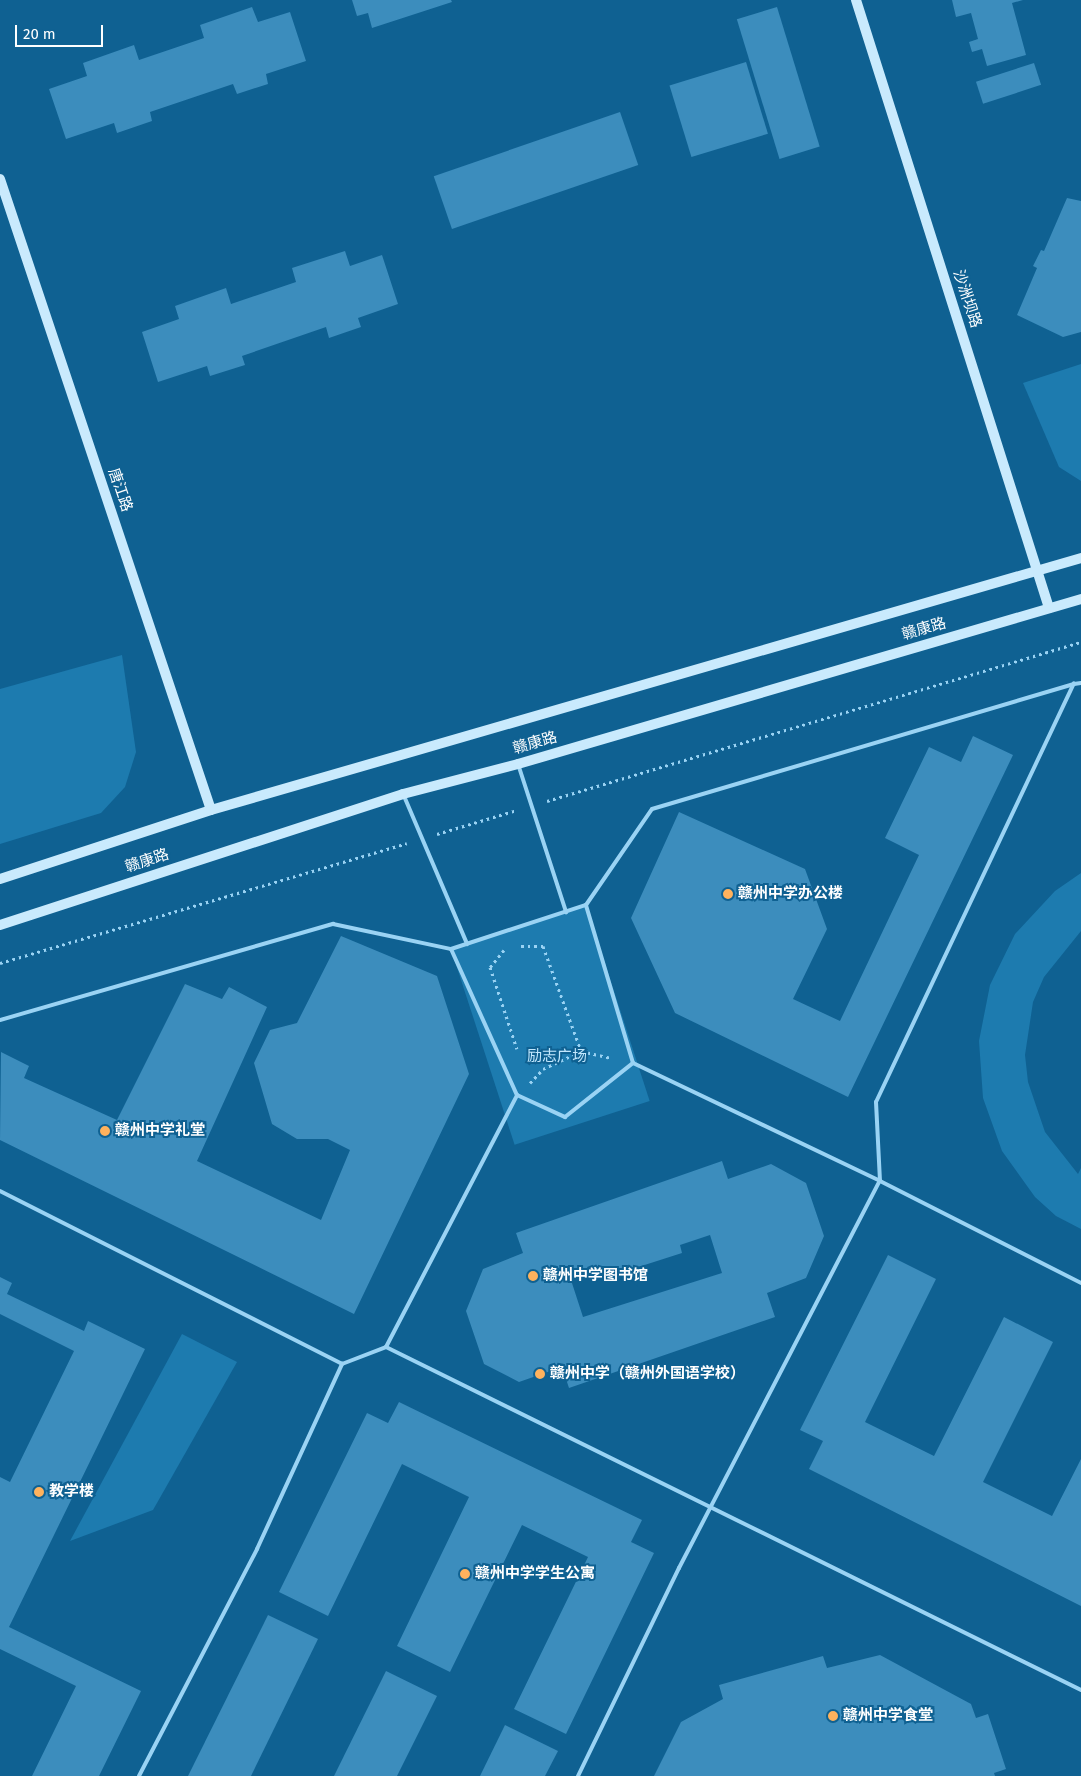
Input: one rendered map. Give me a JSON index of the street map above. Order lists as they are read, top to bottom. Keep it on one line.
{"streets":{"main road":["沙洲坝路","唐江路","赣康路"]},"crossings":[["沙洲坝路","赣康路"],["唐江路","赣康路"]],"parks":["励志广场"],"places":["赣州中学办公楼","赣州中学礼堂","赣州中学图书馆","赣州中学（赣州外国语学校）","教学楼","赣州中学学生公寓","赣州中学食堂"],"scale_bar":"20 m"}
